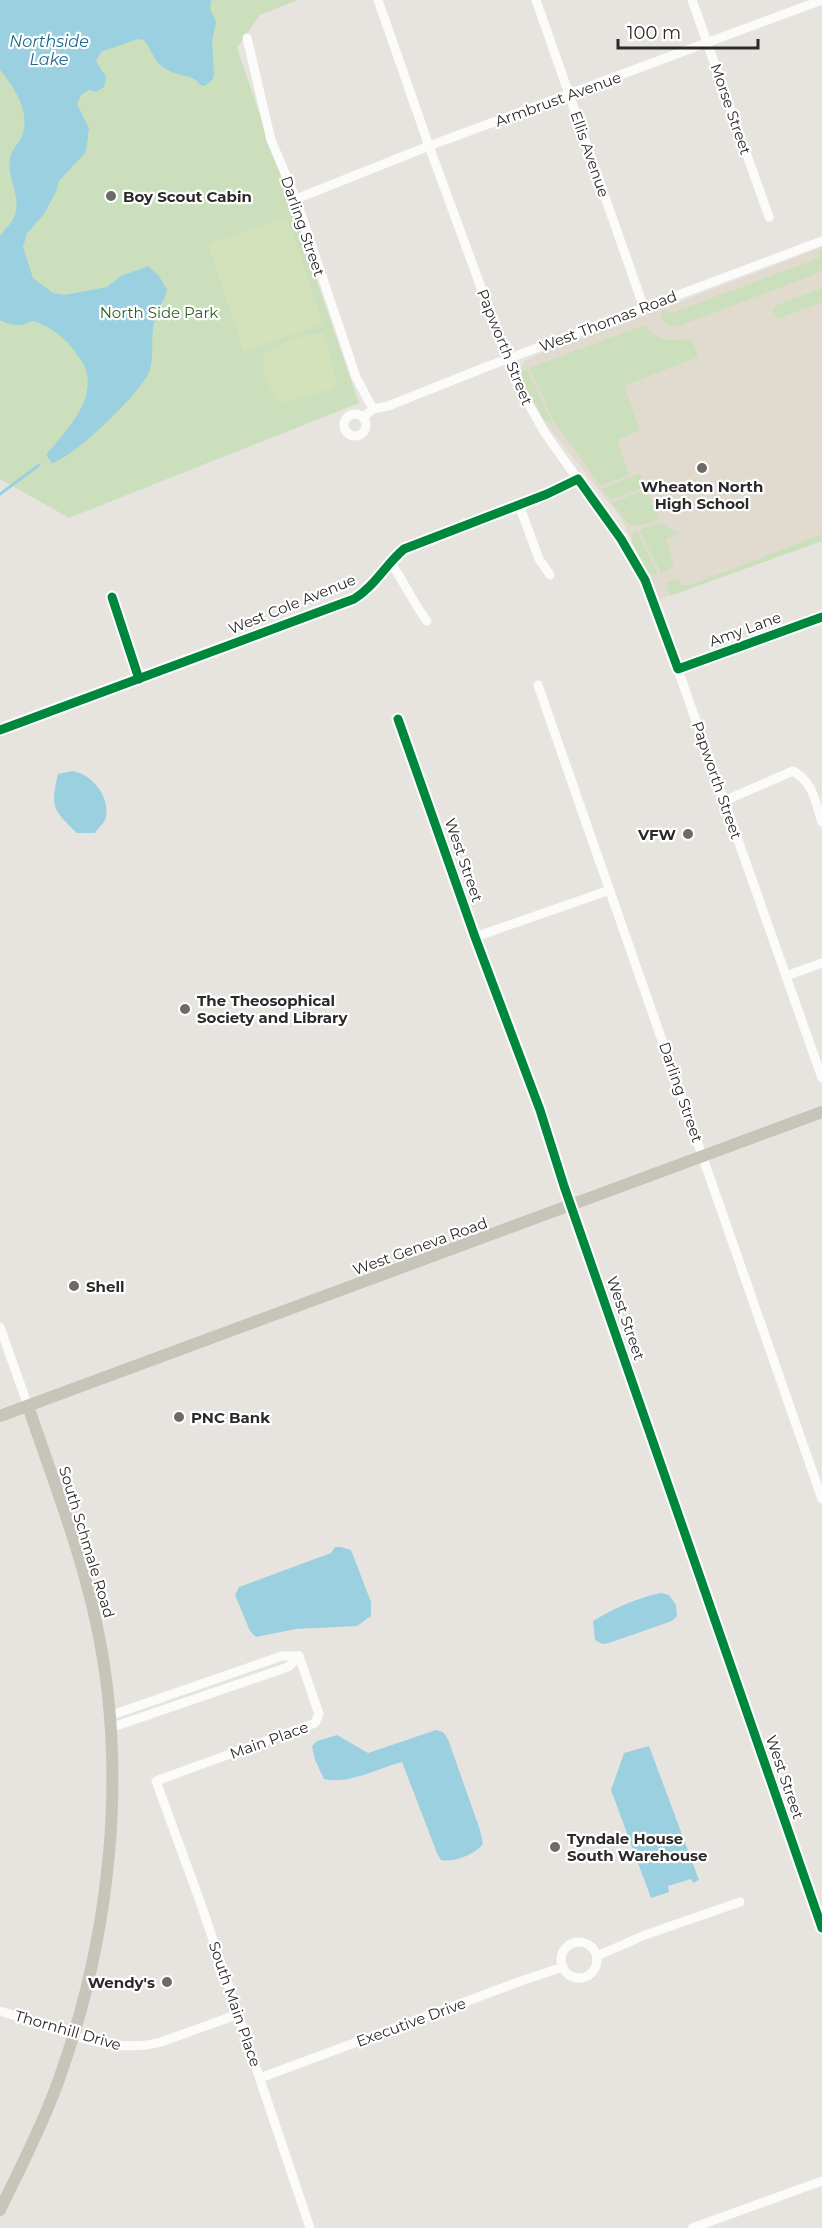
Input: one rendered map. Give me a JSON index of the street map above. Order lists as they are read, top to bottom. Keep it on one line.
{"streets":{"main road":["West Geneva Road","South Schmale Road"],"street":["Armbrust Avenue","Morse Street","Ellis Avenue","Darling Street","West Thomas Road","Papworth Street","West Cole Avenue","Amy Lane","West Street","Main Place","South Main Place","Executive Drive","Thornhill Drive"]},"crossings":[["Armbrust Avenue","Morse Street"],["Armbrust Avenue","Ellis Avenue"],["Armbrust Avenue","Darling Street"],["Armbrust Avenue","Papworth Street"],["Ellis Avenue","West Thomas Road"],["Darling Street","West Thomas Road"],["Darling Street","West Geneva Road"],["West Thomas Road","Papworth Street"],["Papworth Street","West Cole Avenue"],["Papworth Street","Amy Lane"],["West Street","West Geneva Road"],["West Geneva Road","South Schmale Road"],["South Schmale Road","Main Place"],["South Schmale Road","Thornhill Drive"],["Main Place","South Main Place"],["South Main Place","Executive Drive"],["South Main Place","Thornhill Drive"]],"water":["Northside Lake"],"parks":["North Side Park"],"places":["Boy Scout Cabin","Wheaton North High School","VFW","The Theosophical Society and Library","Shell","PNC Bank","Tyndale House South Warehouse","Wendy's"],"scale_bar":"100 m"}
